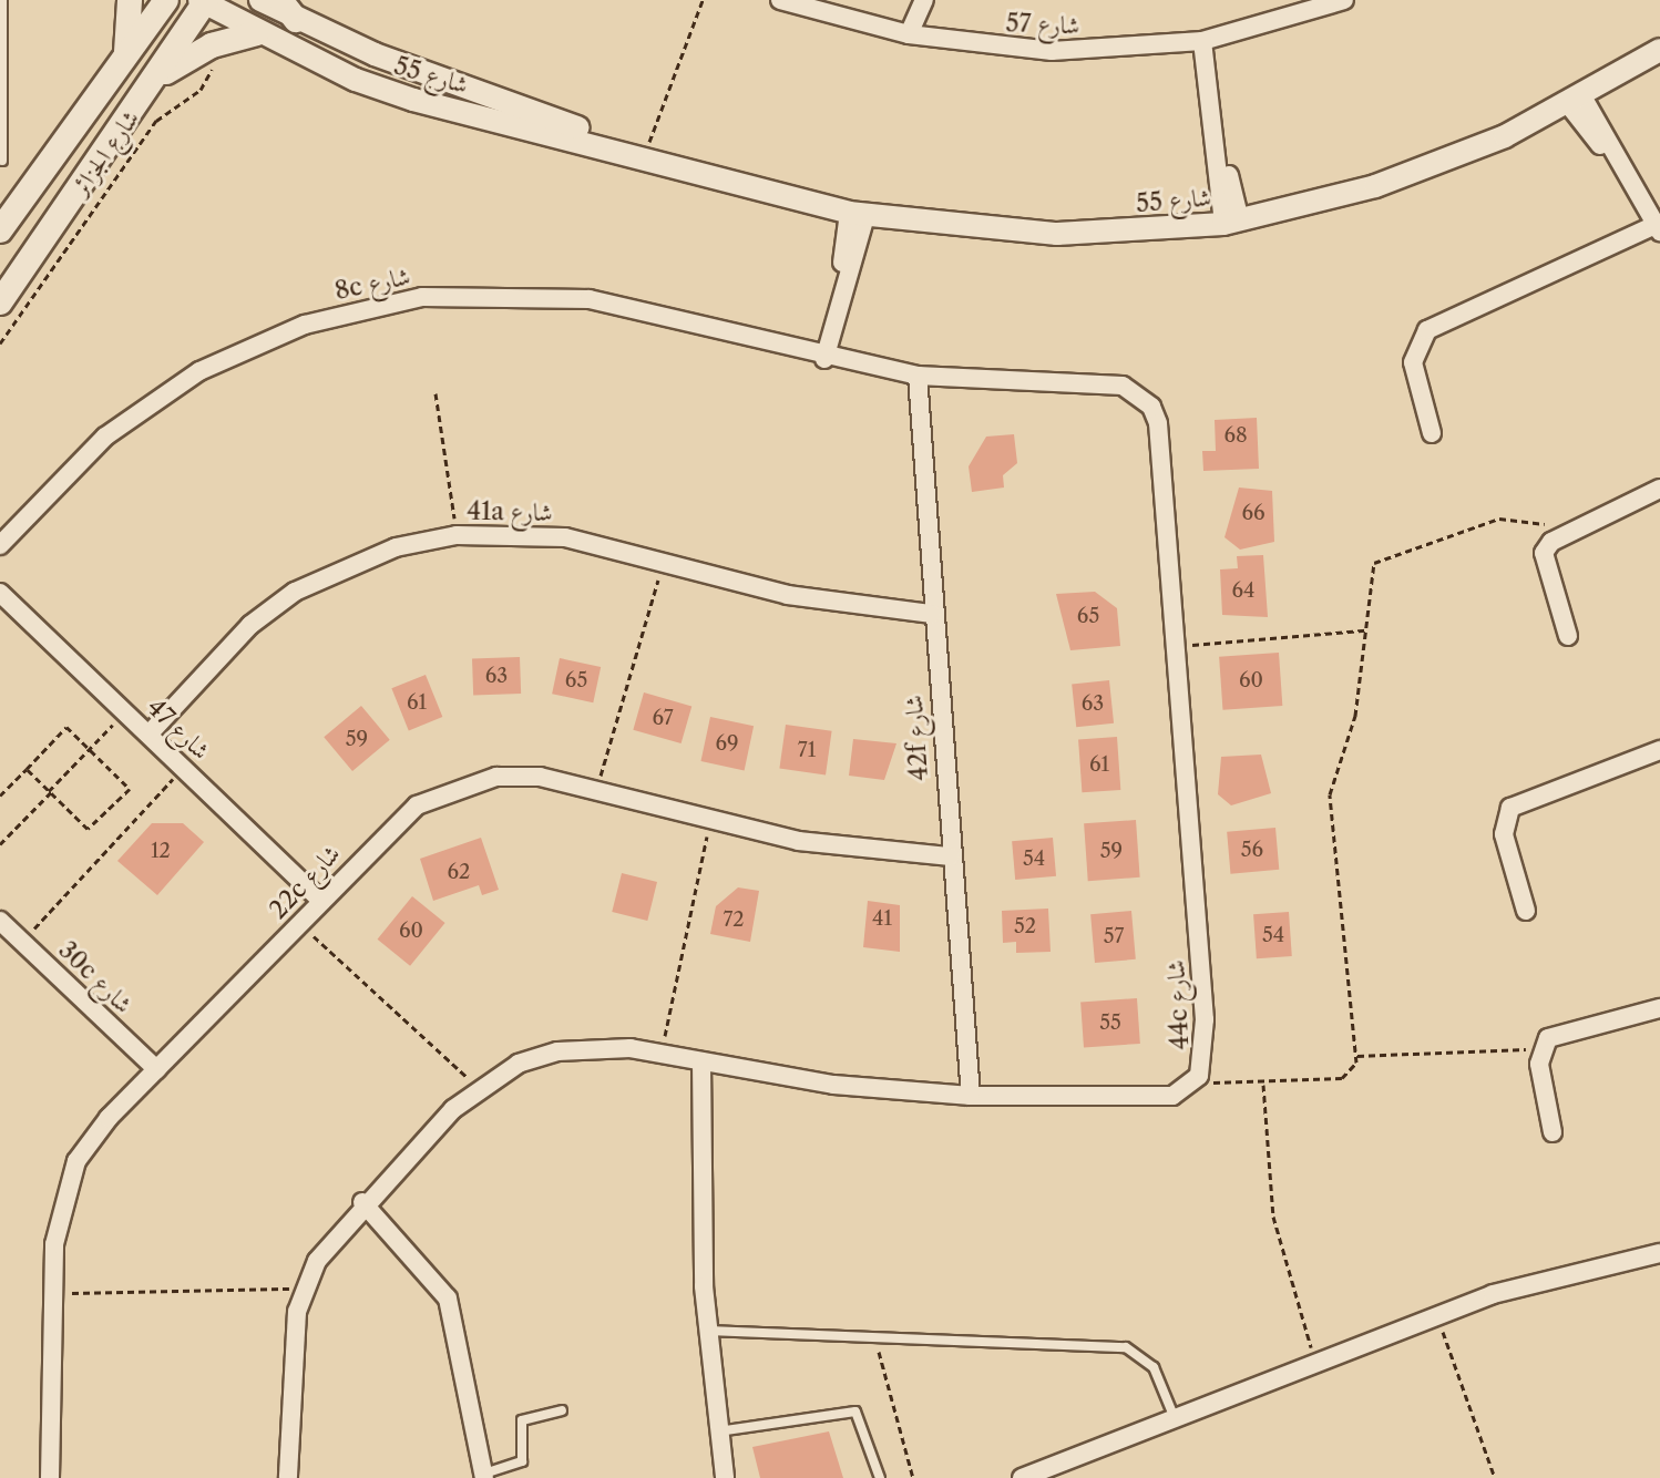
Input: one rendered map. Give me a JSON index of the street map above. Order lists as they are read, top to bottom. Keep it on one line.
{"streets":{"main road":["شارع الجزائر"],"street":["شارع 57","شارع 55","8c شارع","41a شارع","شارع 47","42f شارع","22c شارع","30c شارع","44c شارع"]},"crossings":[["شارع 55","شارع الجزائر"],["8c شارع","42f شارع"],["8c شارع","44c شارع"],["41a شارع","شارع 47"],["41a شارع","42f شارع"],["شارع 47","22c شارع"],["42f شارع","22c شارع"],["42f شارع","44c شارع"],["22c شارع","30c شارع"]],"house_numbers":["68","66","64","65","63","65","60","61","63","67","59","69","71","61","56","12","59","54","62","41","72","52","60","54","57","55"]}
